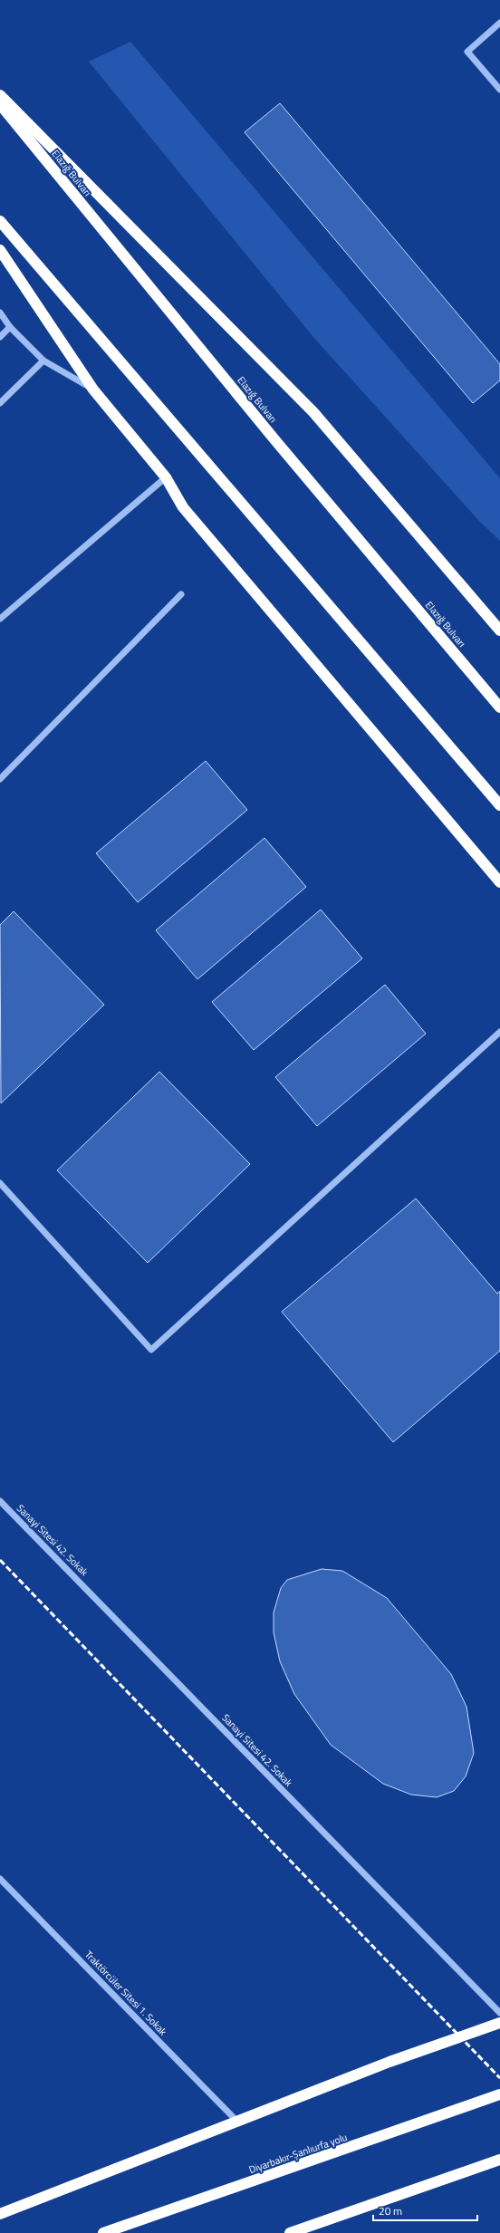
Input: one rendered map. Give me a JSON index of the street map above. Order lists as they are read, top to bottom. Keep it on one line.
{"streets":{"highway":["Elazığ Bulvarı","Diyarbakır-Şanlıurfa yolu"],"street":["Sanayi Sitesi 42. Sokak","Traktörcüler Sitesi 1. Sokak"]},"scale_bar":"20 m"}
